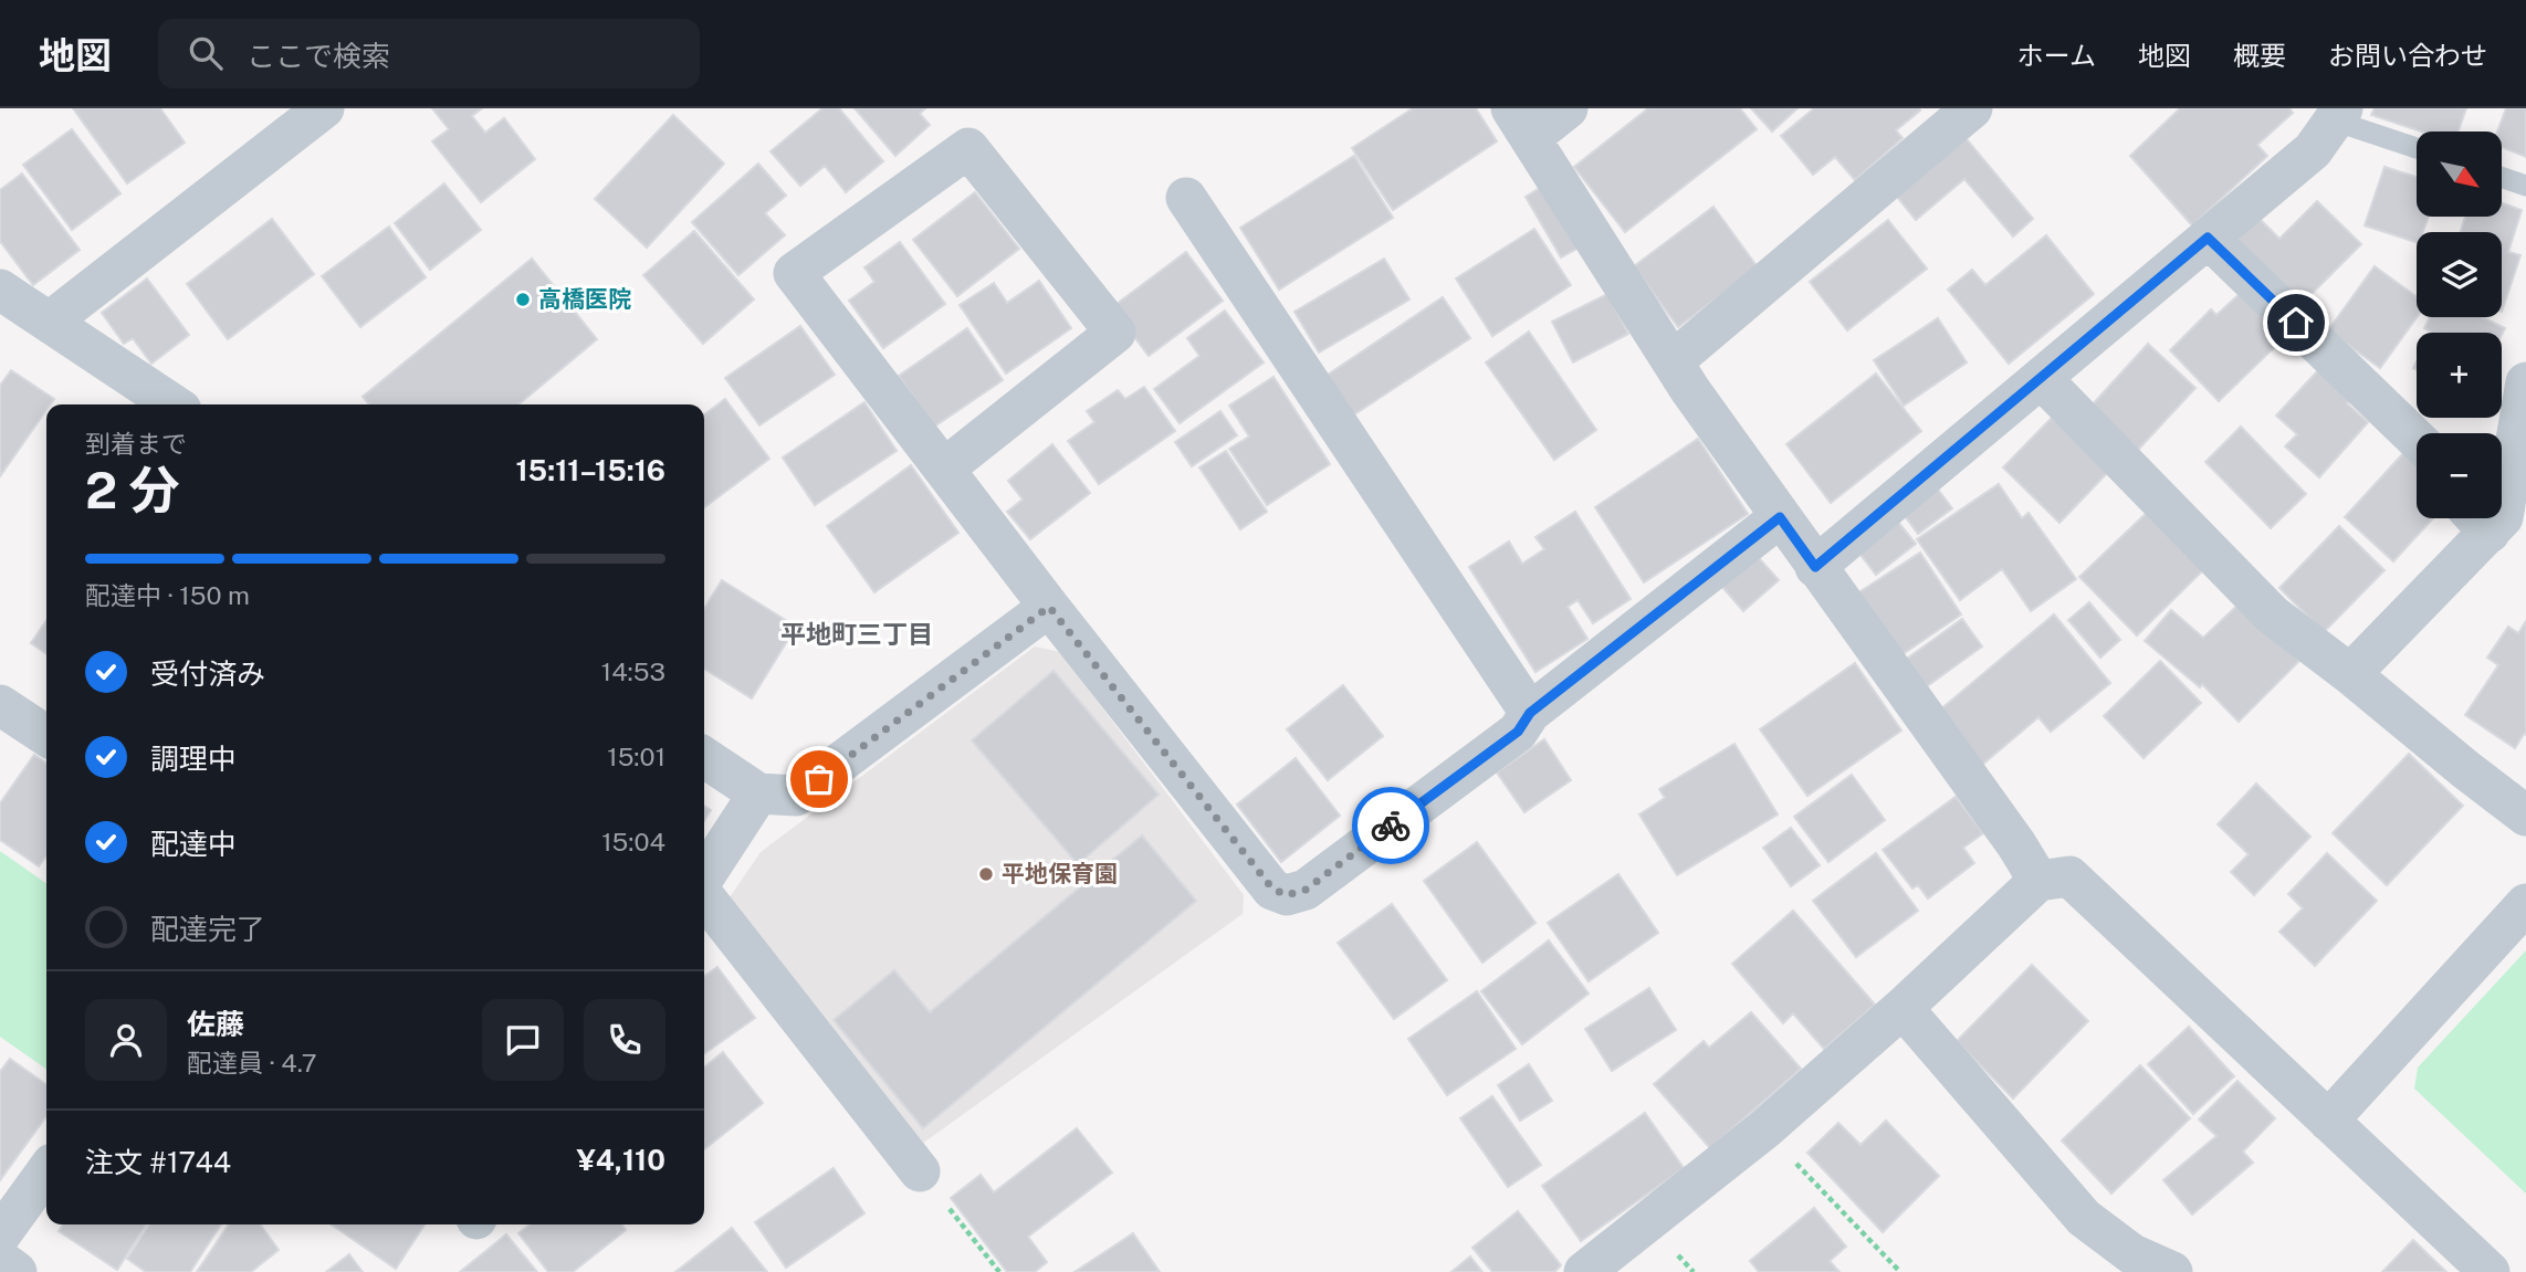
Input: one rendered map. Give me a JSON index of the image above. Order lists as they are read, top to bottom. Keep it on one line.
{"districts":["平地町三丁目"],"places":["高橋医院","平地保育園"],"north":"bottom right","page":{"header":"地図","search":"ここで検索","nav":["ホーム","地図","概要","お問い合わせ"],"map_buttons":["+","−"],"heading":["2 分","到着まで","15:11–15:16"],"panel":["佐藤","配達員 · 4.7","注文 #1744","¥4,110"],"bar":"配達中 · 150 m","list":[["受付済み","14:53"],["調理中","15:01"],["配達中","15:04"],"配達完了"]}}
